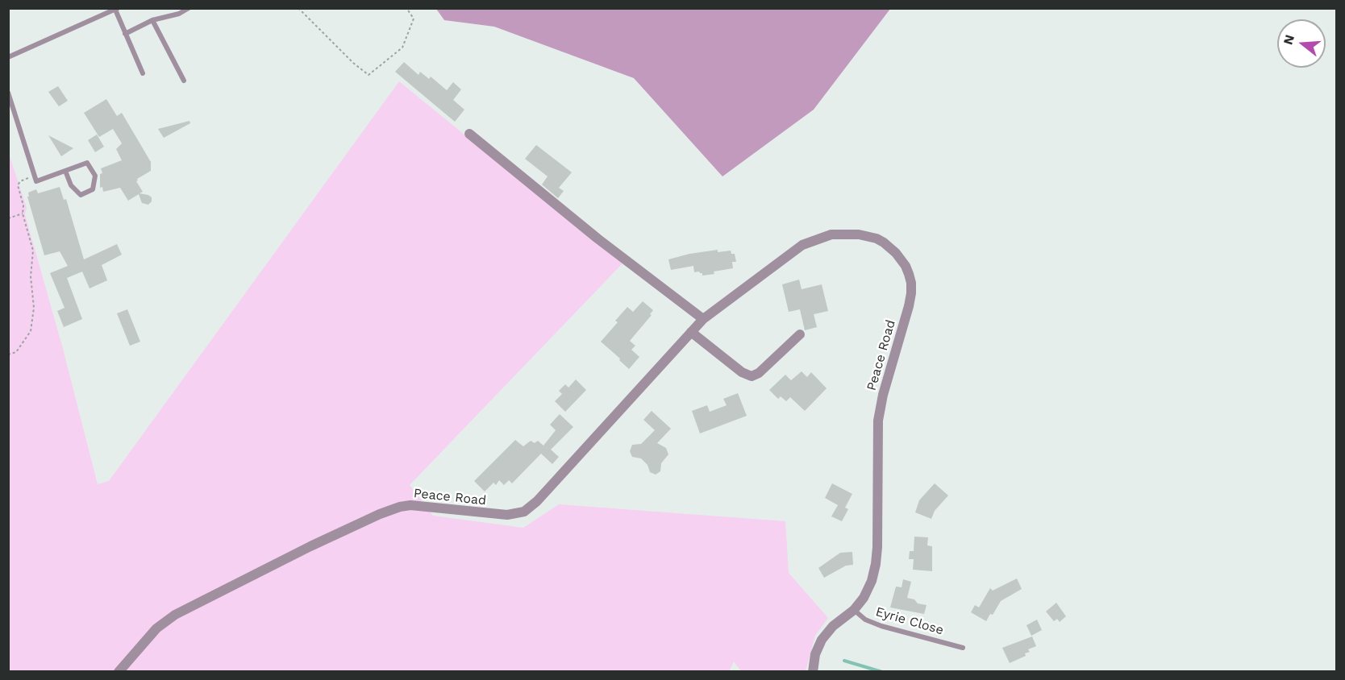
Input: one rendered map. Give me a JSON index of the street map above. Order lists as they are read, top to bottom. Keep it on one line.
{"streets":{"street":["Peace Road"],"lane":["Eyrie Close"]},"crossings":[["Peace Road","Eyrie Close"]],"north":"left"}
